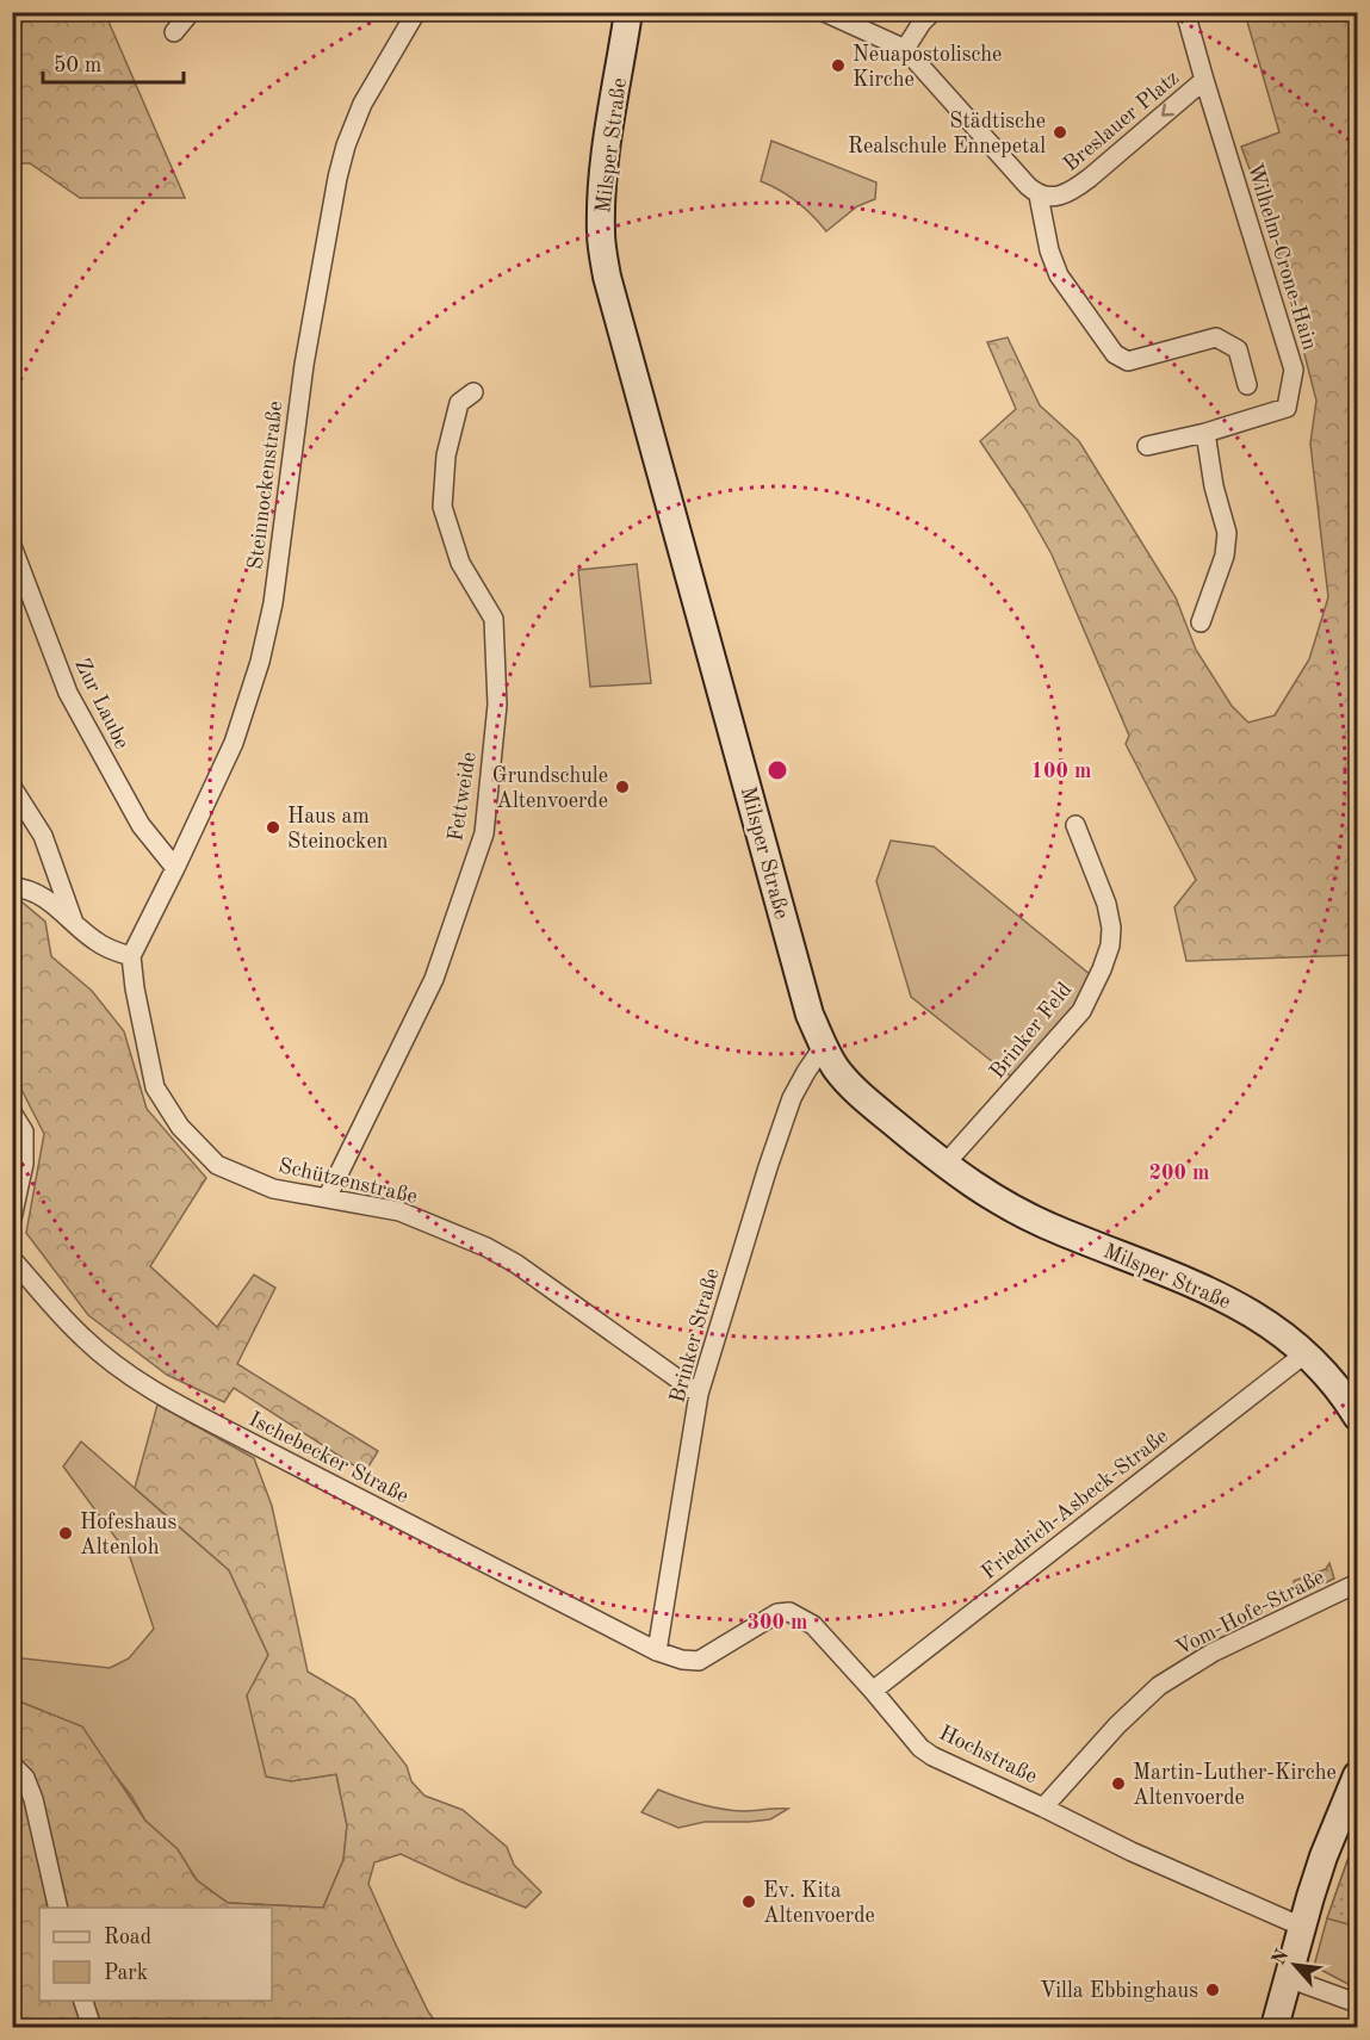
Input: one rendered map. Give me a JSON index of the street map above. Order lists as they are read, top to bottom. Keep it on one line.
{"streets":{"street":["Breslauer Platz","Milsper Straße","Wilhelm-Crone-Hain","Steinnockenstraße","Zur Laube","Fettweide","Brinker Feld","Schützenstraße","Brinker Straße","Ischebecker Straße","Friedrich-Asbeck-Straße","Vom-Hofe-Straße","Hochstraße"]},"crossings":[["Breslauer Platz","Wilhelm-Crone-Hain"],["Milsper Straße","Brinker Feld"],["Milsper Straße","Brinker Straße"],["Milsper Straße","Friedrich-Asbeck-Straße"],["Steinnockenstraße","Zur Laube"],["Steinnockenstraße","Schützenstraße"],["Fettweide","Schützenstraße"],["Schützenstraße","Brinker Straße"],["Brinker Straße","Ischebecker Straße"],["Brinker Straße","Hochstraße"],["Ischebecker Straße","Hochstraße"],["Friedrich-Asbeck-Straße","Hochstraße"],["Vom-Hofe-Straße","Hochstraße"]],"one_way":["Breslauer Platz"],"places":["Neuapostolische Kirche","Städtische Realschule Ennepetal","Grundschule Altenvoerde","Haus am Steinocken","Hofeshaus Altenloh","Martin-Luther-Kirche Altenvoerde","Ev. Kita Altenvoerde","Villa Ebbinghaus"],"legend":["Road","Park"],"scale_bar":"50 m","north":"top left","rings":["100 m","200 m","300 m"]}
